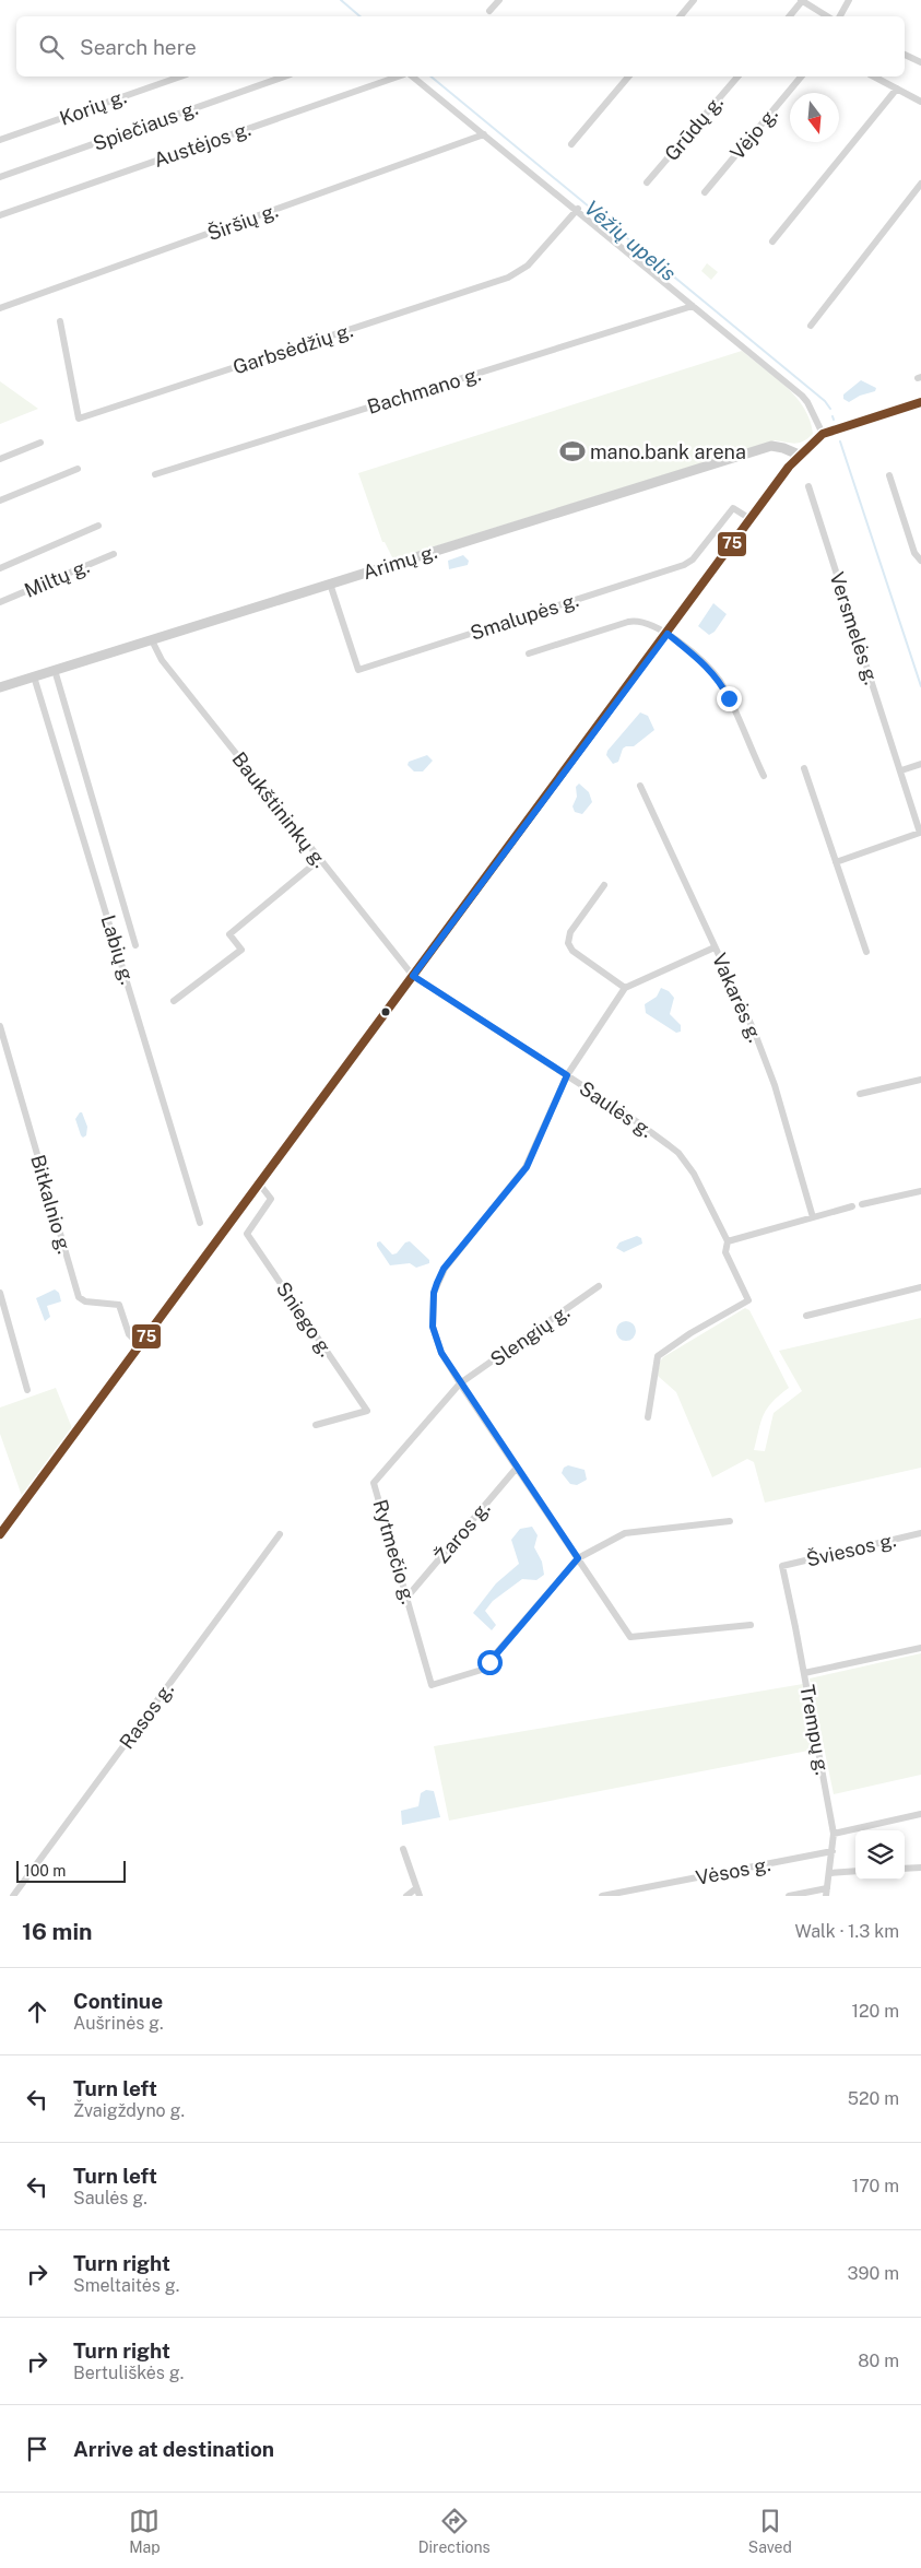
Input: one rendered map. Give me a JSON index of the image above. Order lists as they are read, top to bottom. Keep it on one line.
{"streets":{"main road":["Arimų g."],"street":["Korių g.","Spiečiaus g.","Grūdų g.","Vėjo g.","Austėjos g.","Širšių g.","Garbsėdžių g.","Bachmano g.","Miltų g.","Smalupės g.","Versmelės g.","Baukštininkų g.","Labių g.","Vakarės g.","Saulės g.","Bitkalnio g.","Sniego g.","Slengių g.","Žaros g.","Šviesos g.","Rytmečio g.","Rasos g.","Trempų g.","Vėsos g."]},"crossings":[["Arimų g.","Smalupės g."],["Arimų g.","Baukštininkų g."],["Arimų g.","Labių g."],["Baukštininkų g.","Saulės g."],["Slengių g.","Rytmečio g."],["Žaros g.","Rytmečio g."],["Šviesos g.","Trempų g."],["Trempų g.","Vėsos g."]],"water":["Vėžių upelis"],"places":{"sports":["mano.bank arena"]},"lines":["transit line 75"],"scale_bar":"100 m","north":"bottom","page":{"search":"Search here","scale":"100 m","heading":["16 min","Walk · 1.3 km"],"list":[["Continue","Aušrinės g.","120 m"],["Turn left","Žvaigždyno g.","520 m"],["Turn left","Saulės g.","170 m"],["Turn right","Smeltaitės g.","390 m"],["Turn right","Bertuliškės g.","80 m"],"Arrive at destination"],"nav":["Map","Directions","Saved"]}}
